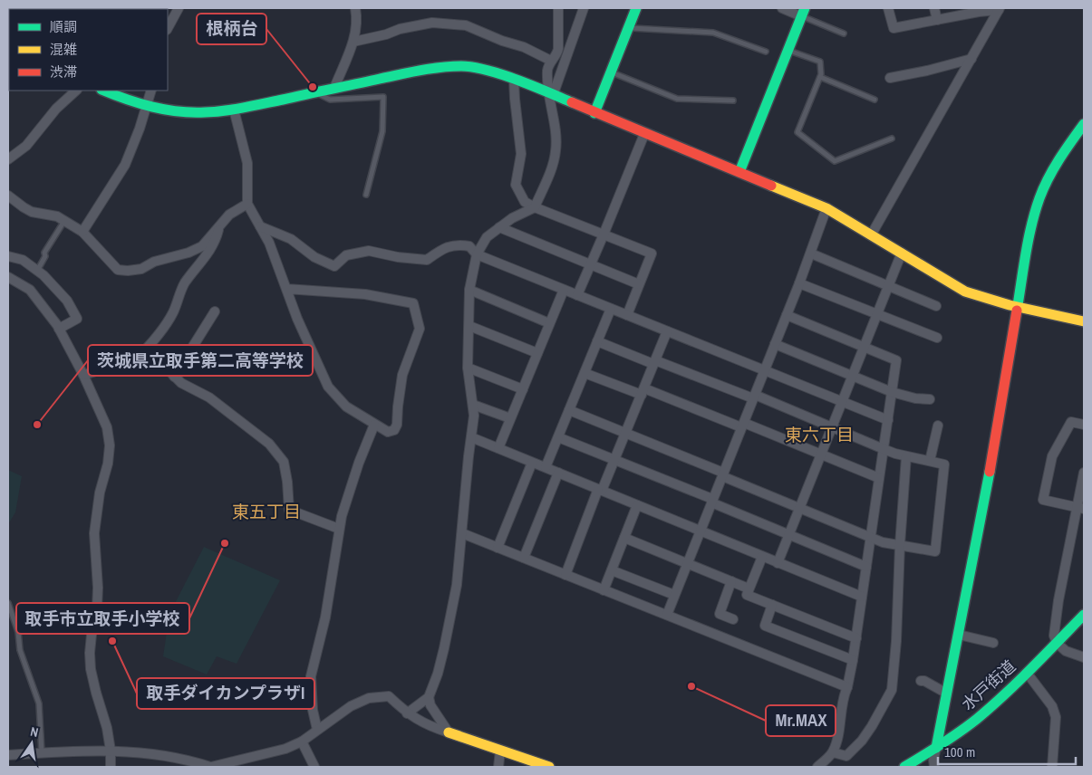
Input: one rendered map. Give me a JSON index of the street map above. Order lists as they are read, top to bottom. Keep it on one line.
{"streets":{"street":["水戸街道"]},"districts":["東六丁目","東五丁目"],"places":["根柄台","茨城県立取手第二高等学校","取手市立取手小学校","取手ダイカンプラザI","Mr.MAX"],"legend":["順調","混雑","渋滞"],"scale_bar":"100 m","north":"top"}
